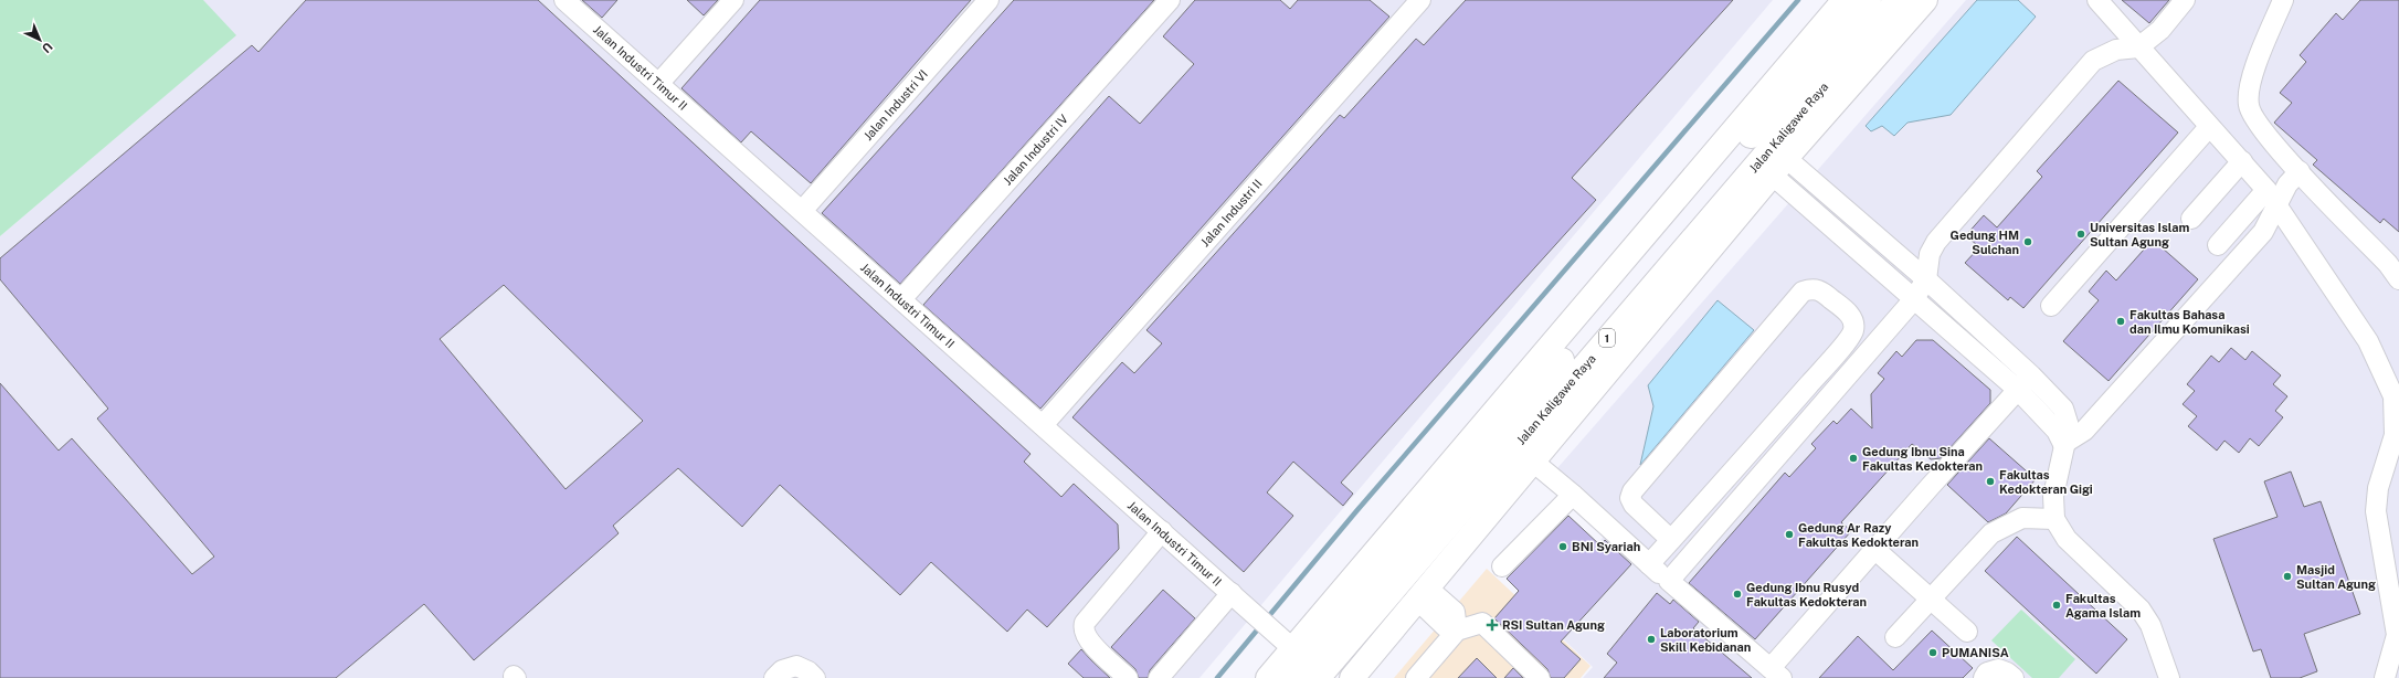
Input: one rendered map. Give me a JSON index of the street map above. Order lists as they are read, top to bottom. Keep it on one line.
{"streets":{"highway":["Jalan Kaligawe Raya","1"],"lane":["Jalan Industri Timur II","Jalan Industri VI","Jalan Industri IV","Jalan Industri II"]},"crossings":[["Jalan Industri Timur II","Jalan Industri VI"],["Jalan Industri Timur II","Jalan Industri IV"],["Jalan Industri Timur II","Jalan Industri II"]],"places":{"other":["Universitas Islam Sultan Agung","Gedung HM Sulchan","Fakultas Bahasa dan Ilmu Komunikasi","Gedung Ibnu Sina Fakultas Kedokteran","Fakultas Kedokteran Gigi","Gedung Ar Razy Fakultas Kedokteran","BNI Syariah","Masjid Sultan Agung","Gedung Ibnu Rusyd Fakultas Kedokteran","Fakultas Agama Islam","Laboratorium Skill Kebidanan","PUMANISA"],"health":["RSI Sultan Agung"]},"north":"bottom right"}
